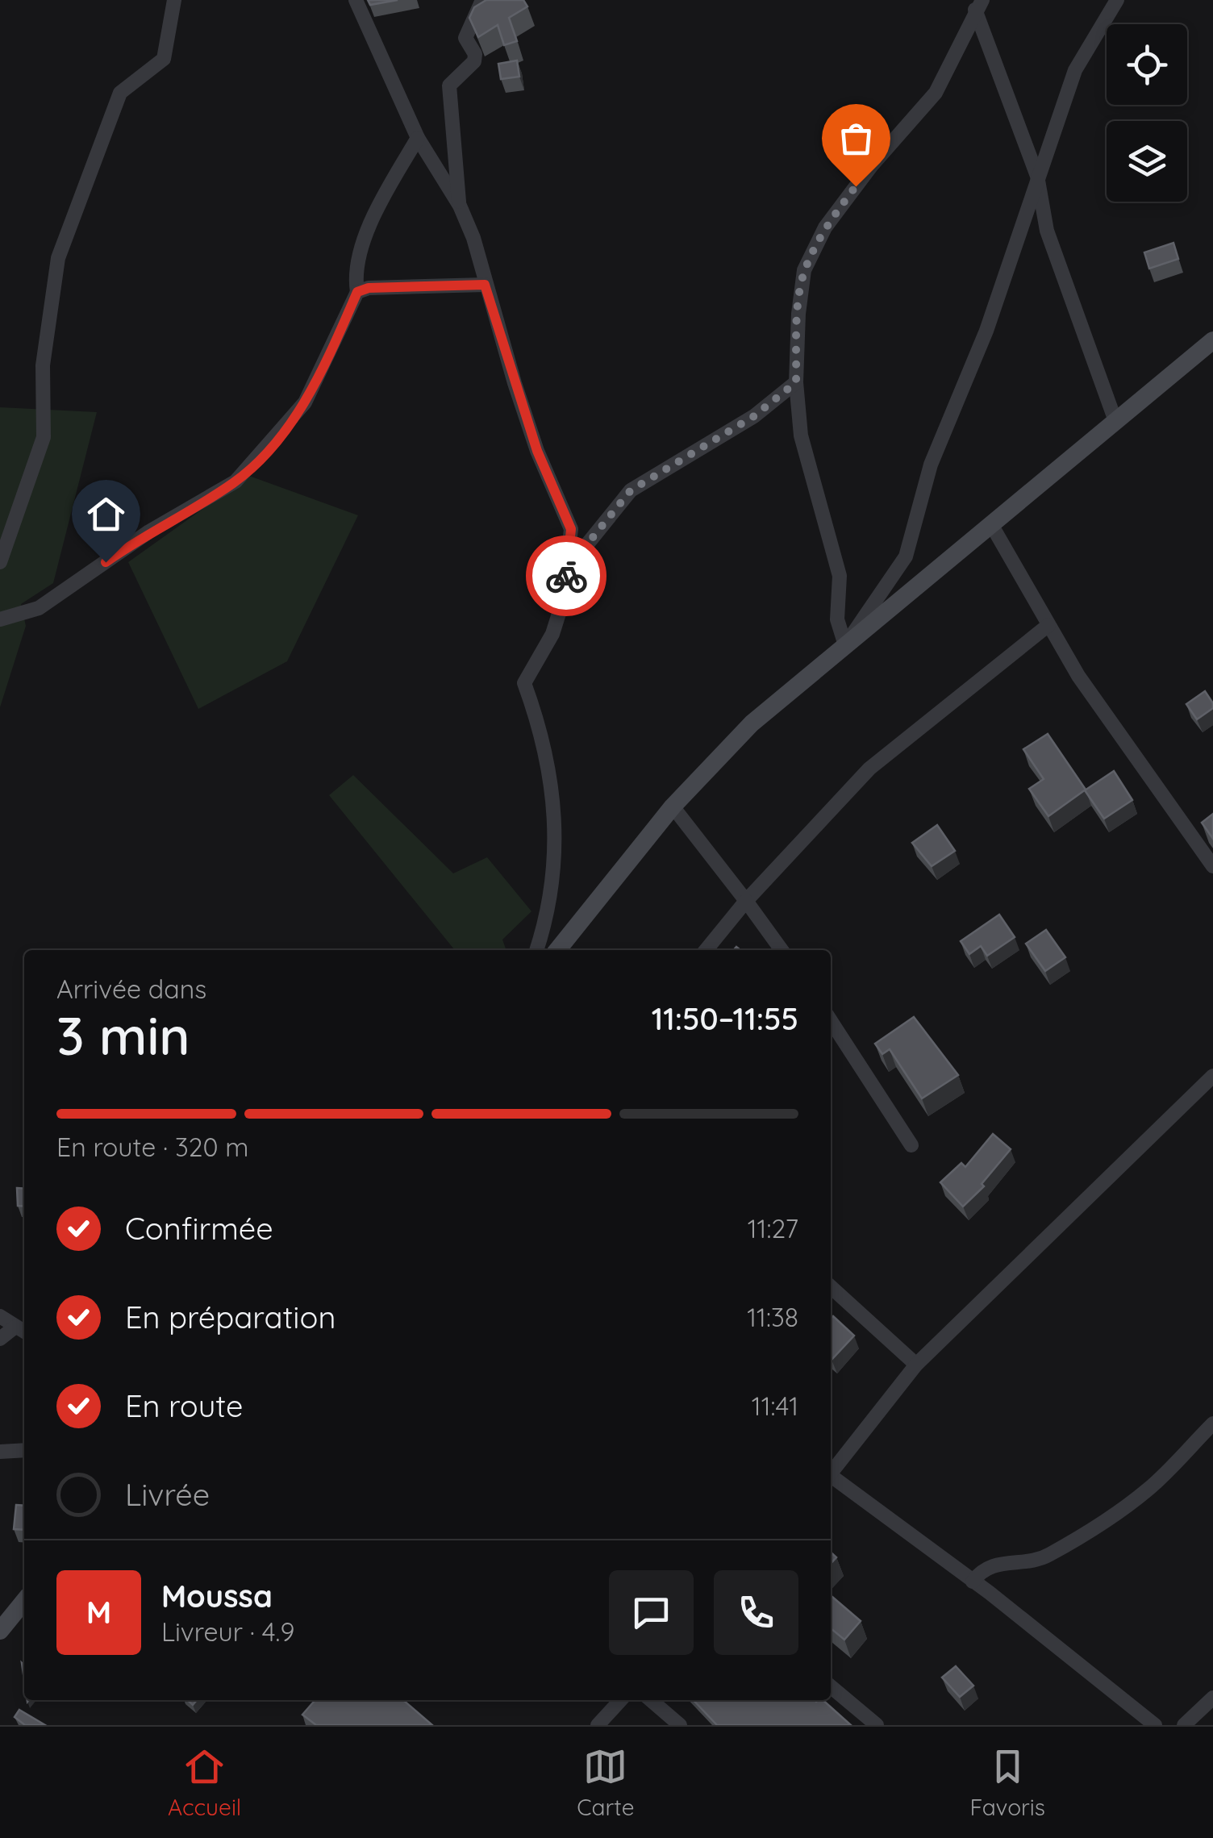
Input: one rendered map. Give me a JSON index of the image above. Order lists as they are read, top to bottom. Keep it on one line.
{"page":{"heading":["3 min","Arrivée dans","11:50–11:55"],"panel":["Moussa","Livreur · 4.9"],"bar":"En route · 320 m","list":[["Confirmée","11:27"],["En préparation","11:38"],["En route","11:41"],"Livrée"],"round":"M","tabs":["Accueil","Carte","Favoris"]}}
